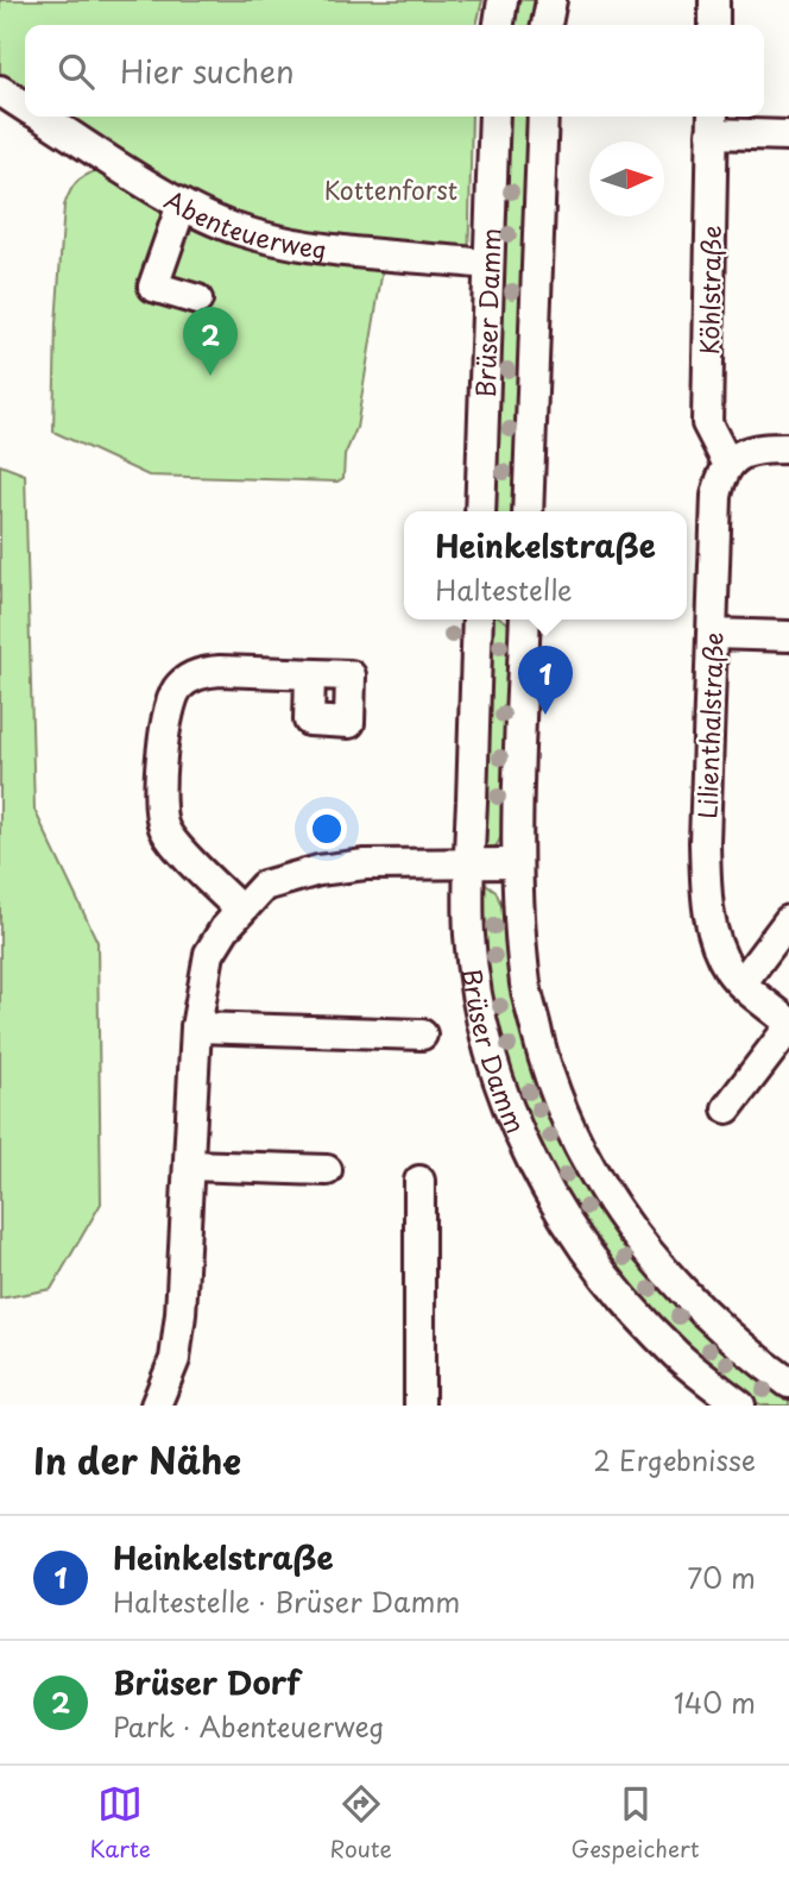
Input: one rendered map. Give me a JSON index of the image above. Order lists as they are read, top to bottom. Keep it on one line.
{"streets":{"street":["Abenteuerweg","Köhlstraße","Brüser Damm","Lilienthalstraße"]},"crossings":[["Abenteuerweg","Brüser Damm"],["Köhlstraße","Lilienthalstraße"]],"parks":["Kottenforst"],"north":"right","page":{"search":"Hier suchen","pins":["2","1"],"popup":["Heinkelstraße","Haltestelle"],"heading":["In der Nähe","2 Ergebnisse"],"list":[{"mark":"1","name":"Heinkelstraße","note":"Haltestelle · Brüser Damm","value":"70 m"},{"mark":"2","name":"Brüser Dorf","note":"Park · Abenteuerweg","value":"140 m"}],"nav":["Karte","Route","Gespeichert"]}}
